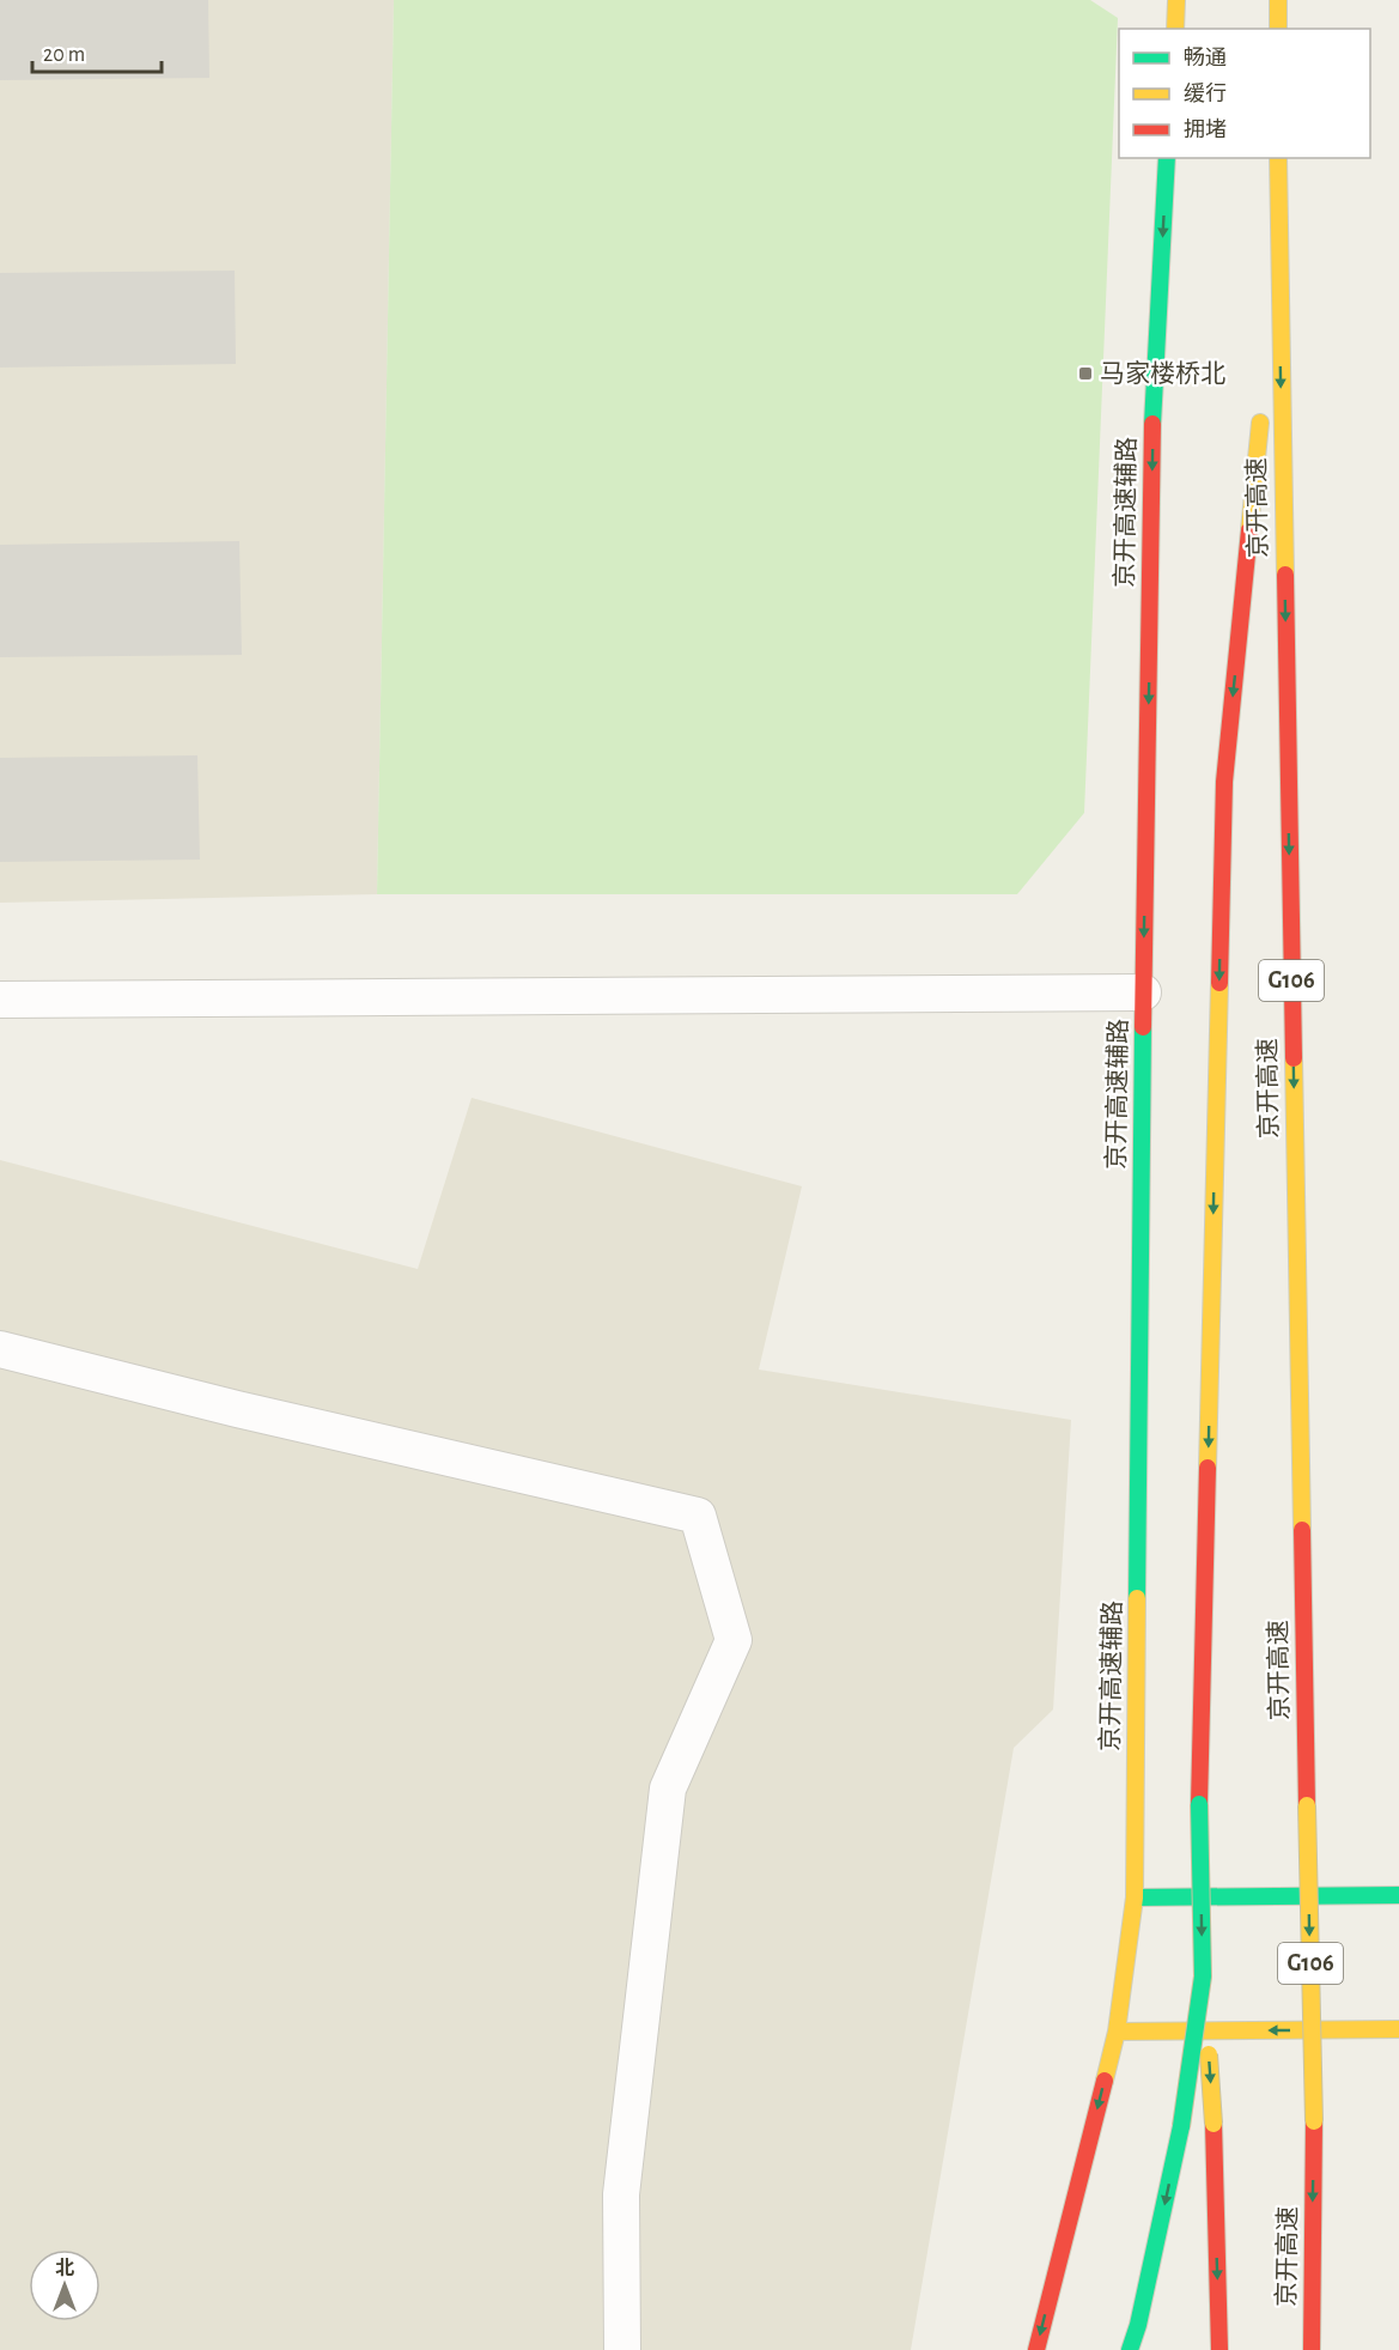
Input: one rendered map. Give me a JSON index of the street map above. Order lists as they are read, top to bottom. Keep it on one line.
{"streets":{"main road":["京开高速","京开高速辅路","G106"]},"places":{"transit":["马家楼桥北"]},"legend":["畅通","缓行","拥堵"],"scale_bar":"20 m","north":"top"}
